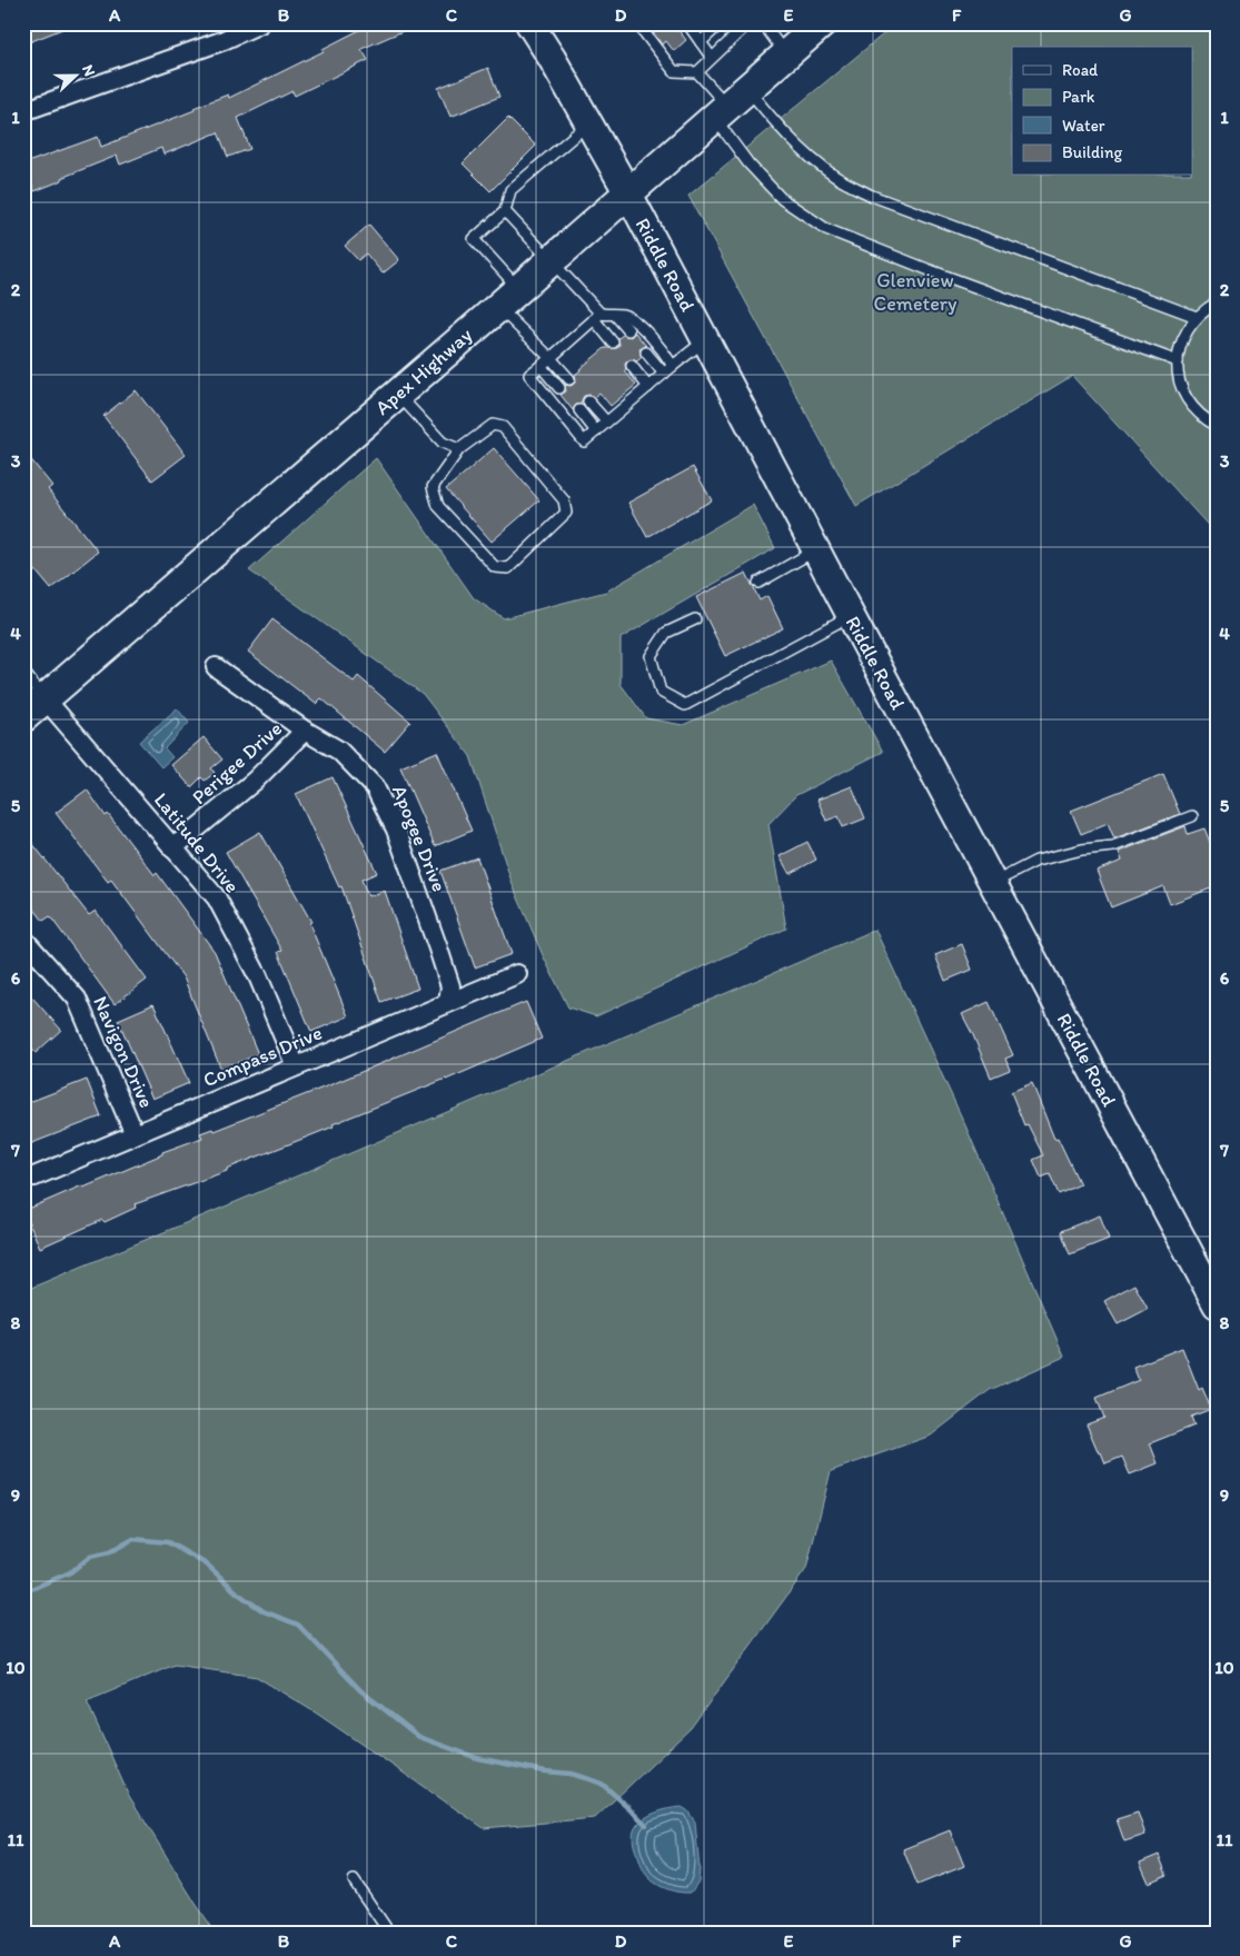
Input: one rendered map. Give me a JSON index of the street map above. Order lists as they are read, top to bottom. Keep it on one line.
{"streets":{"main road":["Riddle Road","Apex Highway"],"street":["Perigee Drive","Apogee Drive","Latitude Drive","Navigon Drive","Compass Drive"]},"crossings":[["Riddle Road","Apex Highway"],["Apex Highway","Latitude Drive"],["Perigee Drive","Apogee Drive"],["Perigee Drive","Latitude Drive"],["Apogee Drive","Compass Drive"],["Latitude Drive","Compass Drive"],["Navigon Drive","Compass Drive"]],"parks":["Glenview Cemetery"],"legend":["Road","Park","Water","Building"],"north":"right","grid":{"columns":["A","B","C","D","E","F","G"],"rows":["1","2","3","4","5","6","7","8","9","10","11"]}}
